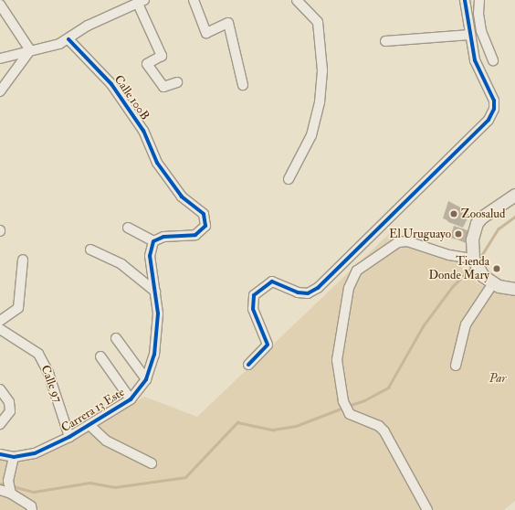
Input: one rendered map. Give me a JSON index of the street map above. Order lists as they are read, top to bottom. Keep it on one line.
{"streets":{"street":["Calle 100B","Calle 97","Carrera 13 Este"]},"crossings":[["Calle 100B","Carrera 13 Este"],["Calle 97","Carrera 13 Este"]],"parks":["Par"],"places":["Zoosalud","El Uruguayo","Tienda Donde Mary"]}
